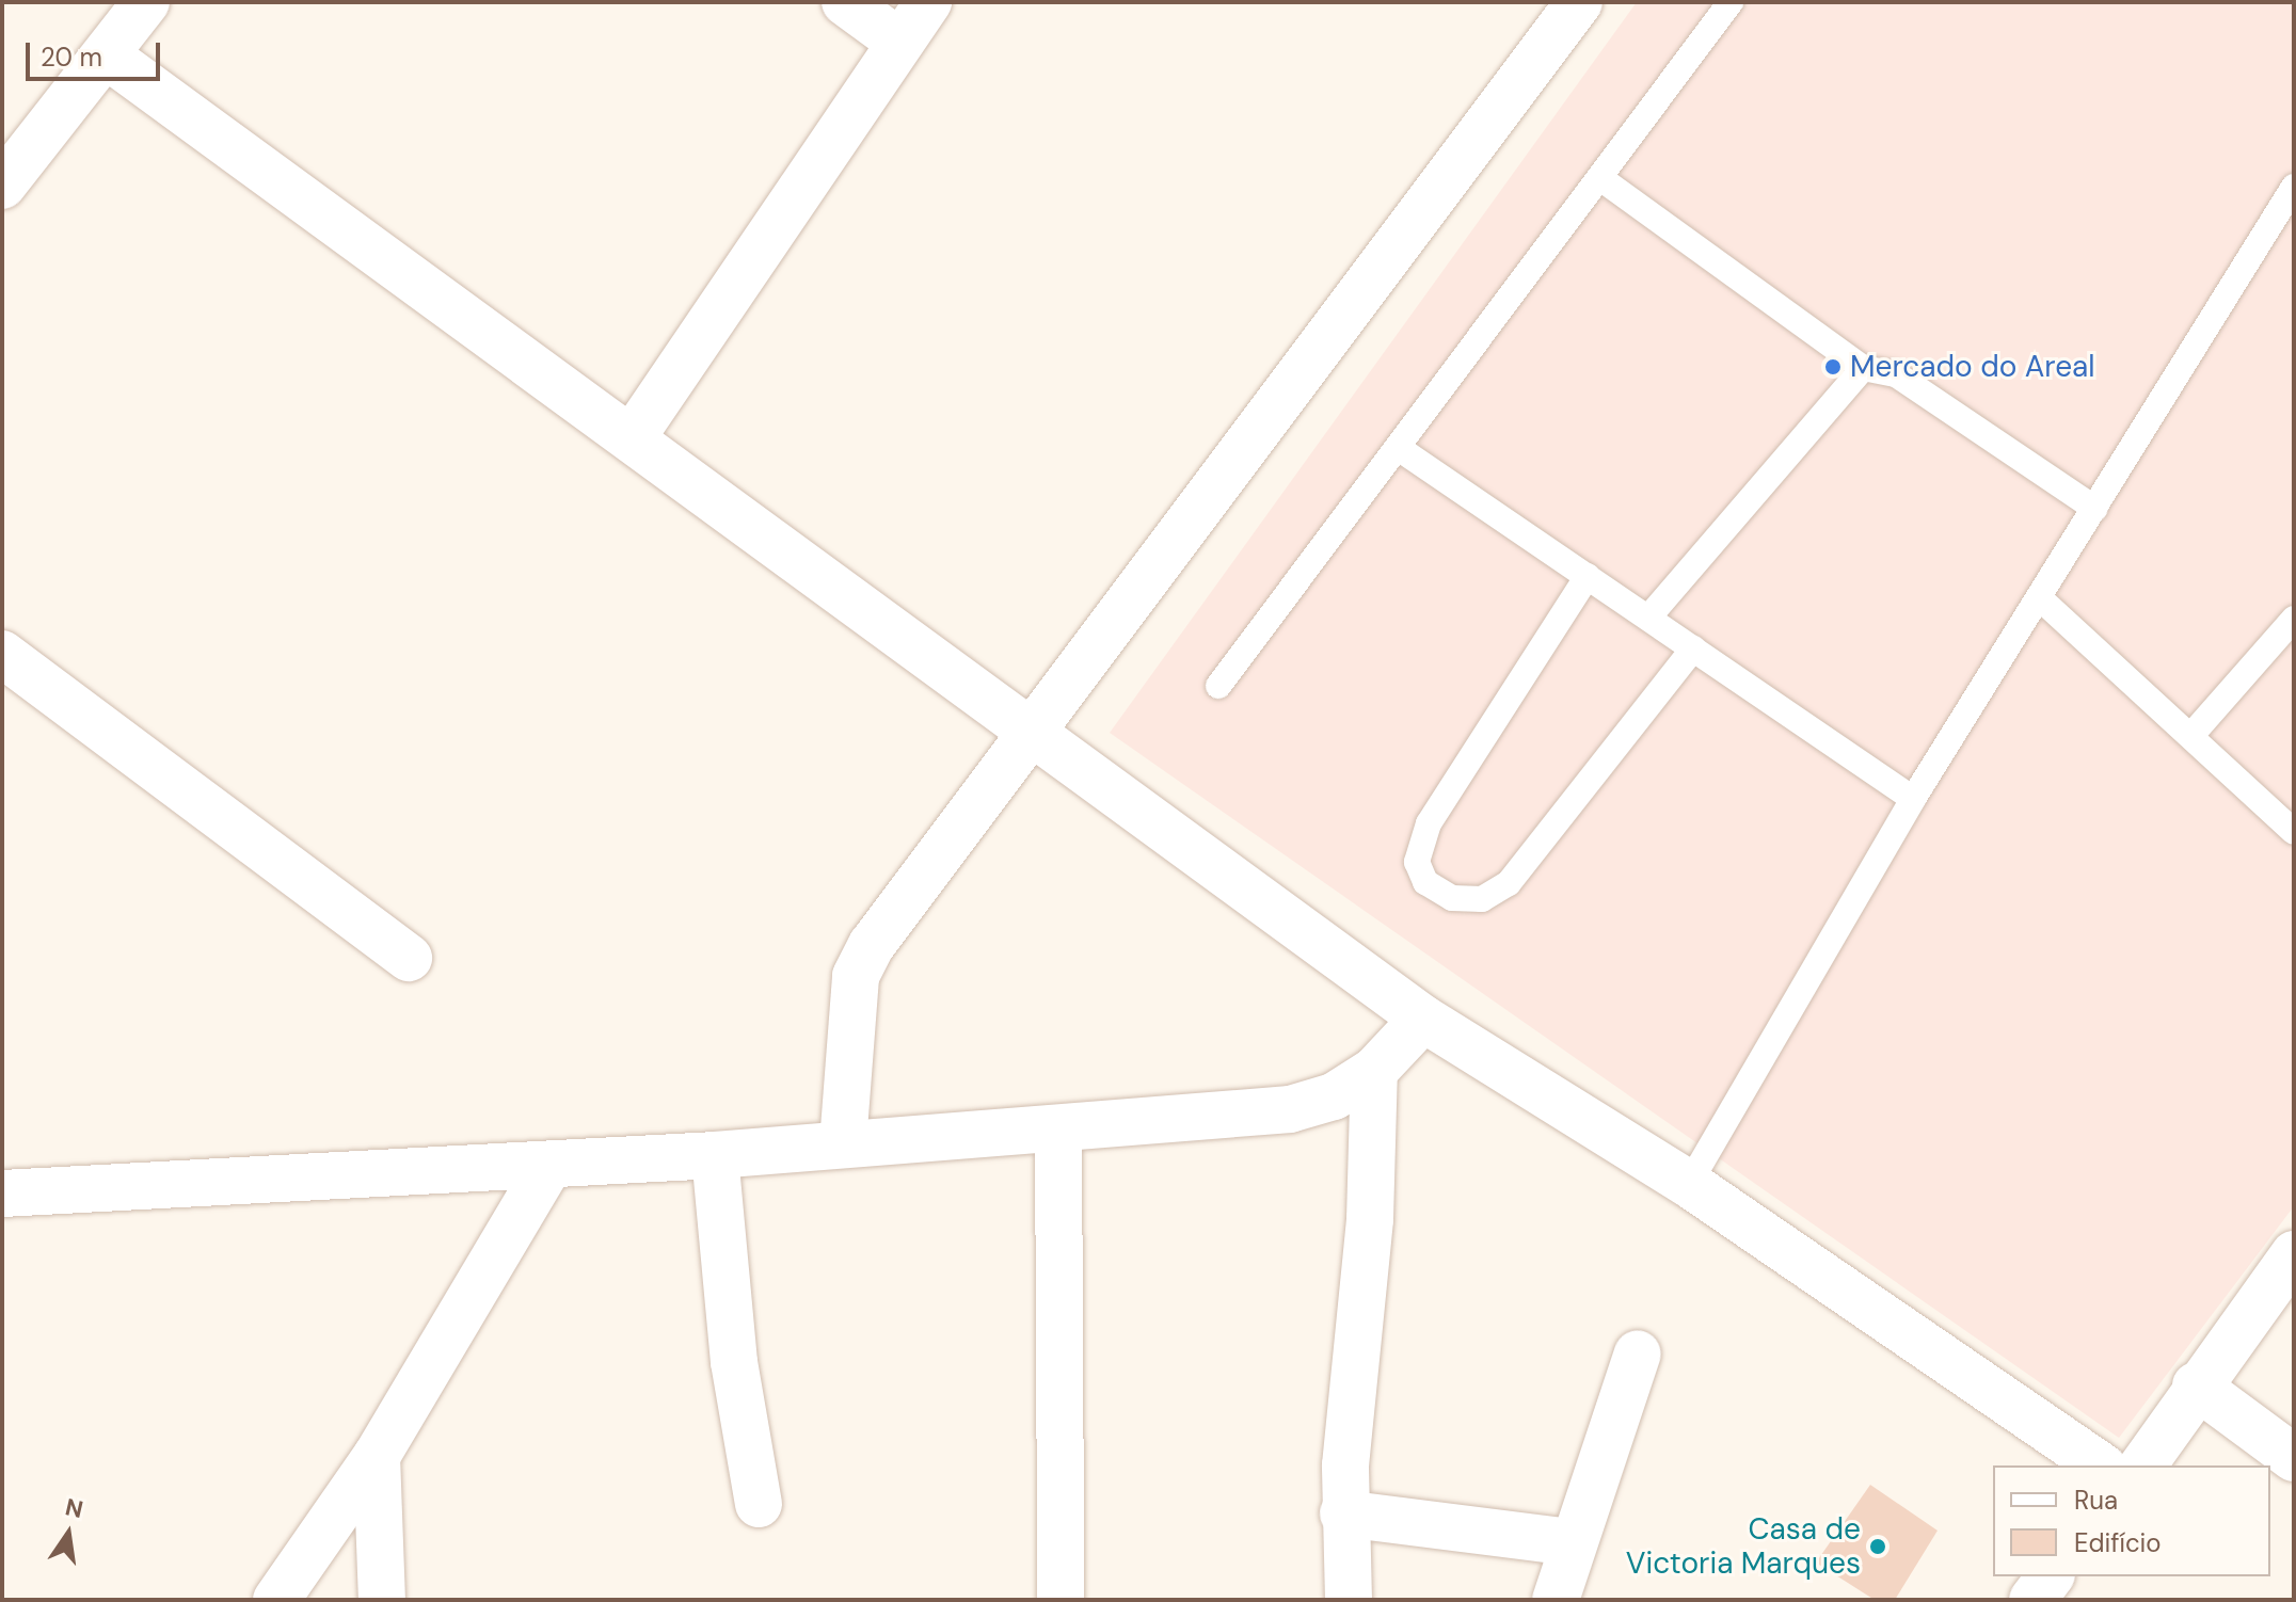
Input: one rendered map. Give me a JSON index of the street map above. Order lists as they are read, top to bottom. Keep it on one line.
{"places":["Mercado do Areal","Casa de Victoria Marques"],"legend":["Rua","Edifício"],"scale_bar":"20 m","north":"top"}
